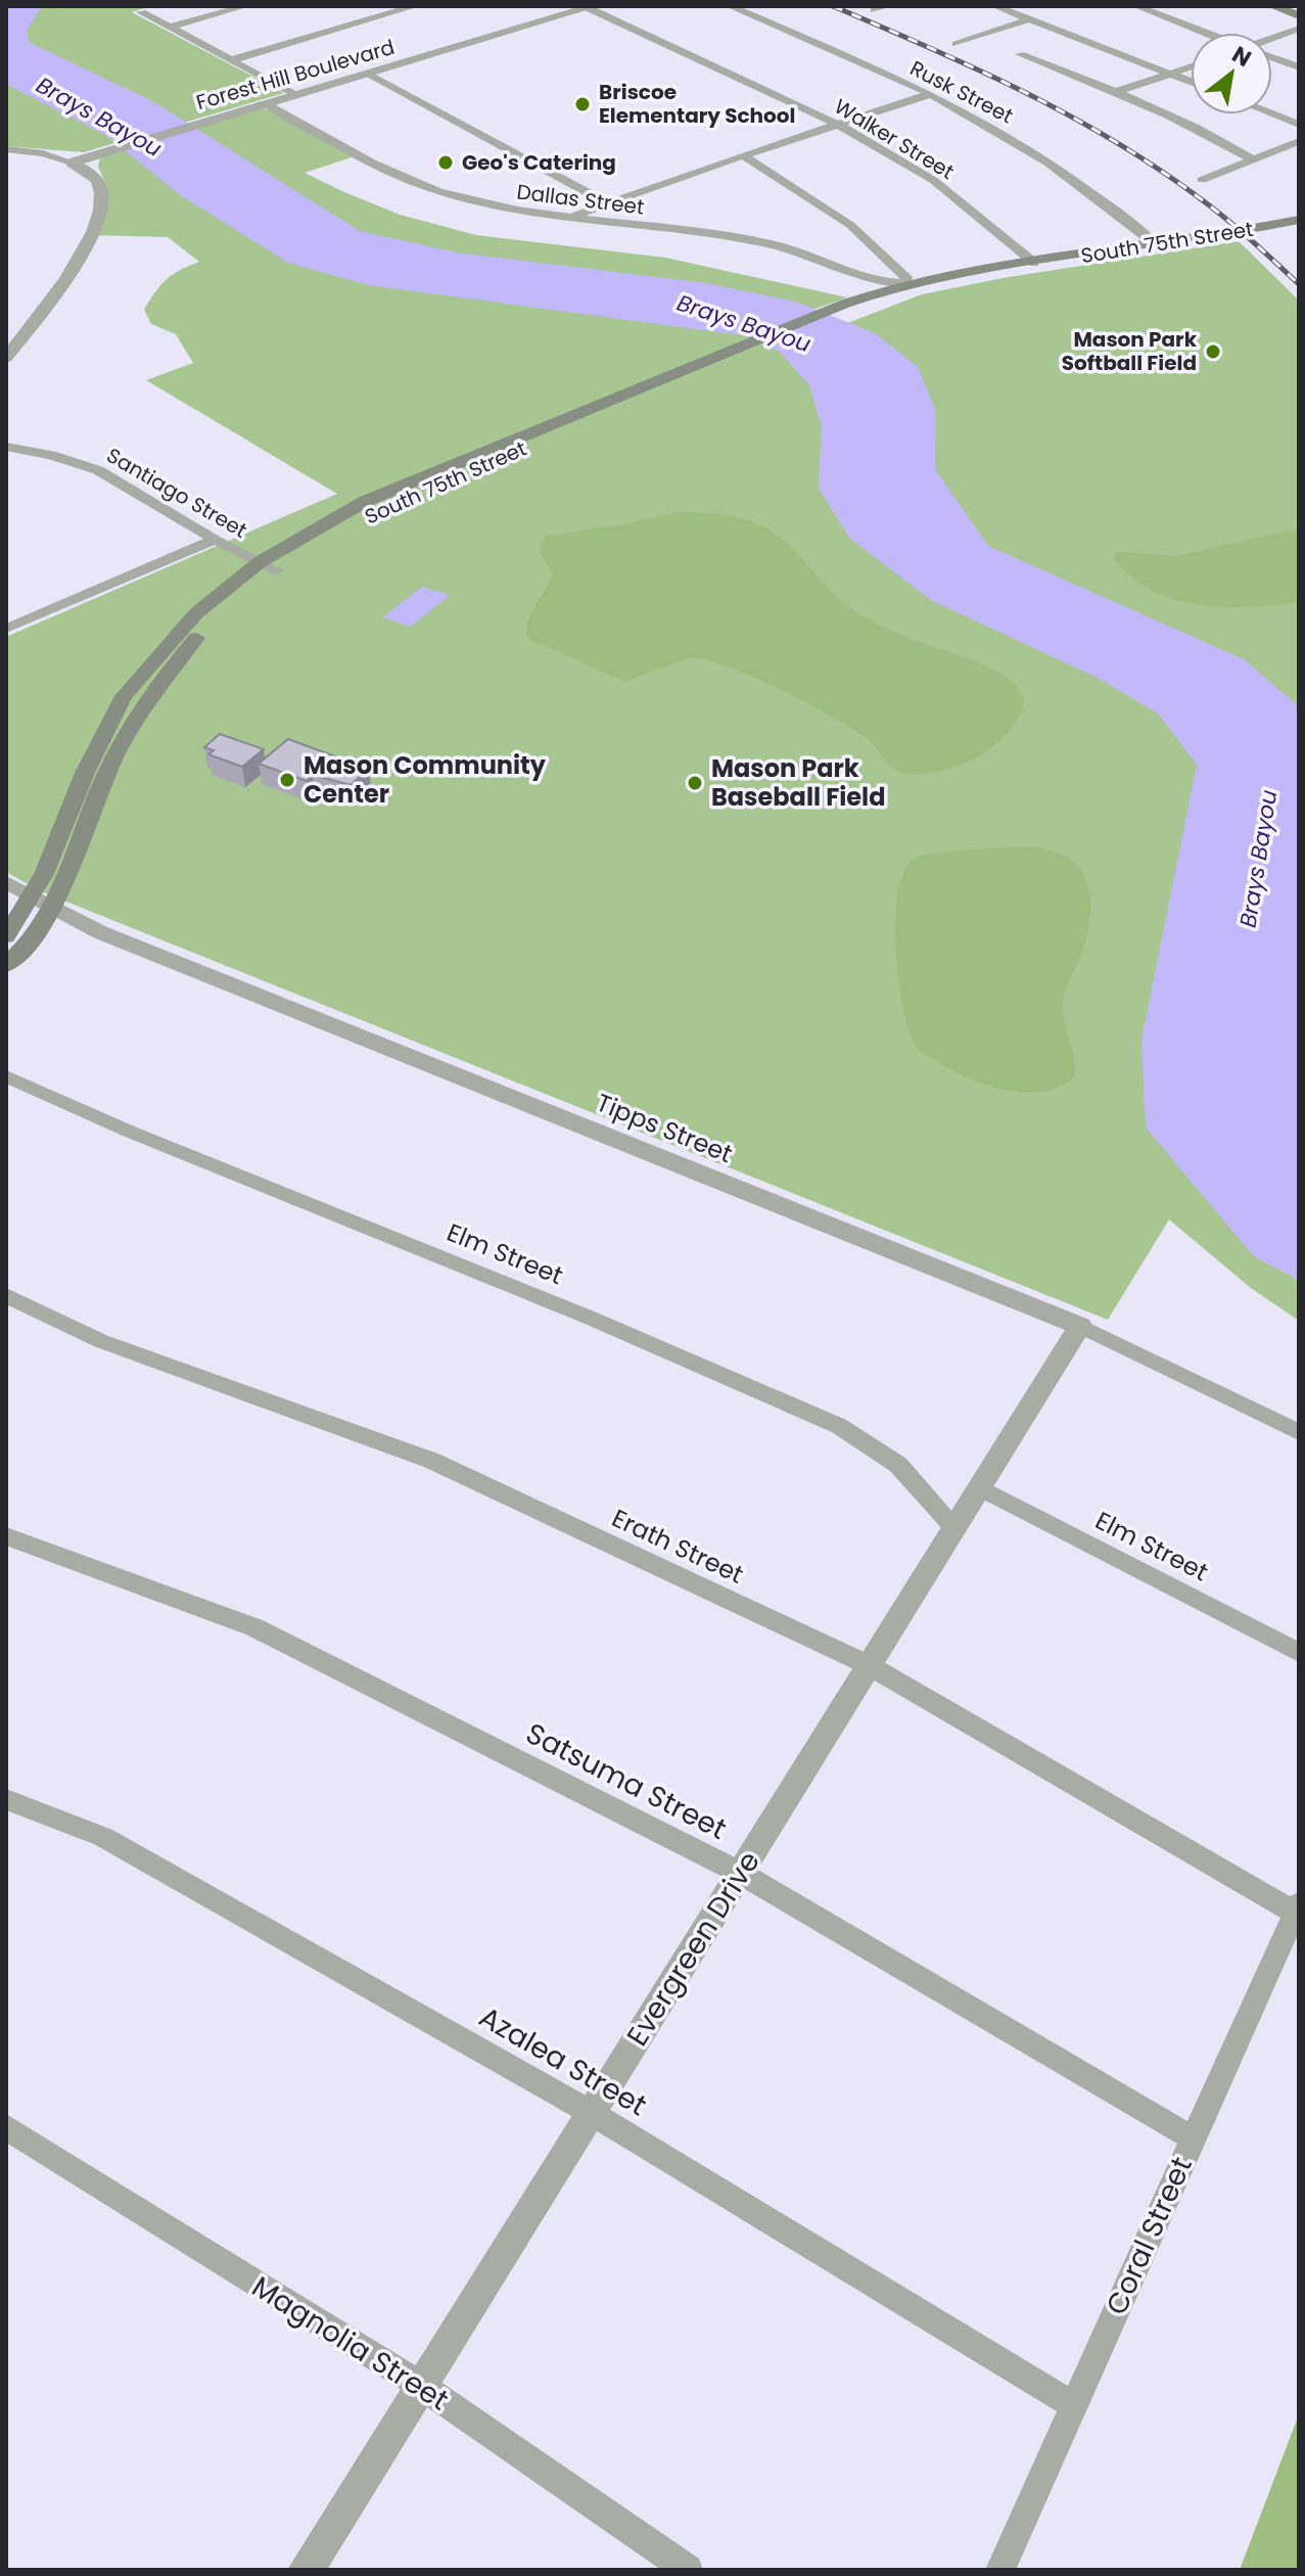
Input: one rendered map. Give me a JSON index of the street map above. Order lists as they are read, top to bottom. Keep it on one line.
{"streets":{"main road":["South 75th Street"],"street":["Forest Hill Boulevard","Rusk Street","Walker Street","Dallas Street","Santiago Street","Tipps Street","Elm Street","Erath Street","Satsuma Street","Evergreen Drive","Azalea Street","Coral Street","Magnolia Street"]},"crossings":[["Forest Hill Boulevard","Walker Street"],["Forest Hill Boulevard","Dallas Street"],["Rusk Street","South 75th Street"],["Walker Street","South 75th Street"],["Dallas Street","South 75th Street"],["South 75th Street","Santiago Street"],["South 75th Street","Tipps Street"],["Tipps Street","Evergreen Drive"],["Elm Street","Evergreen Drive"],["Erath Street","Evergreen Drive"],["Erath Street","Coral Street"],["Satsuma Street","Evergreen Drive"],["Satsuma Street","Coral Street"],["Evergreen Drive","Azalea Street"],["Evergreen Drive","Magnolia Street"],["Azalea Street","Coral Street"]],"water":["Brays Bayou"],"places":["Briscoe Elementary School","Geo's Catering","Mason Park Softball Field","Mason Community Center","Mason Park Baseball Field"],"north":"top right"}
